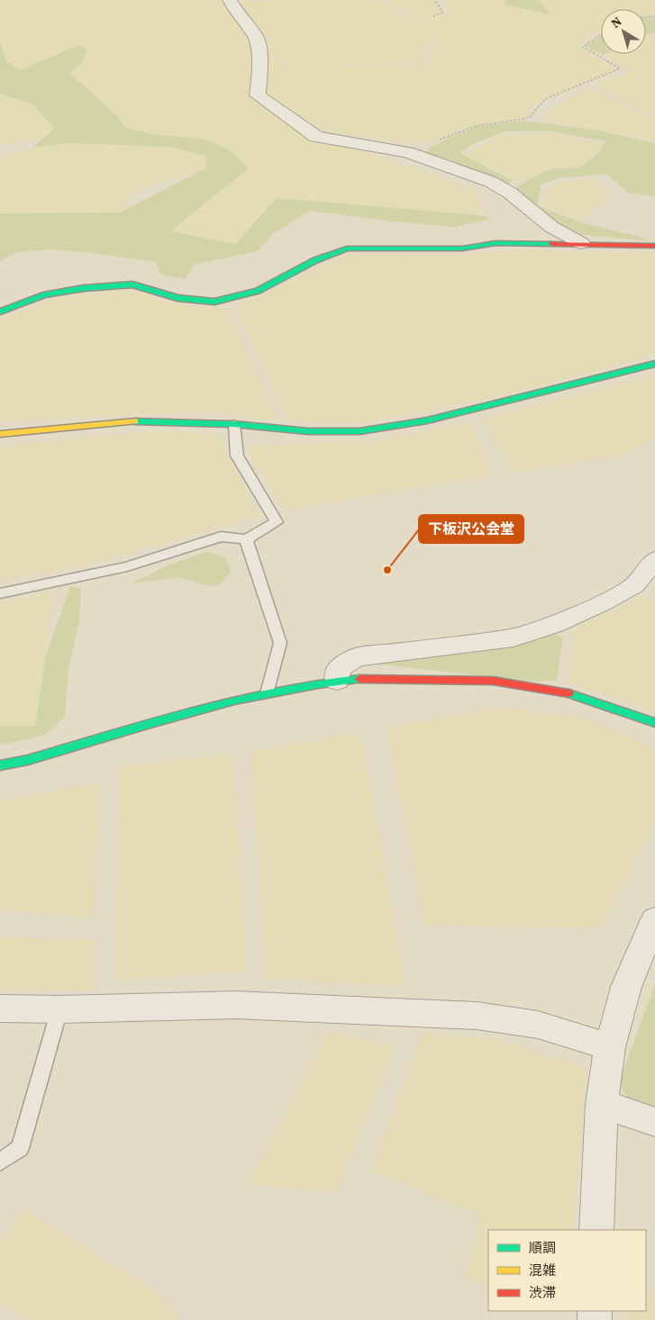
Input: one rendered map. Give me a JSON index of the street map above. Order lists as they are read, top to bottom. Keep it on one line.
{"places":["下板沢公会堂"],"legend":["順調","混雑","渋滞"],"north":"top left"}
